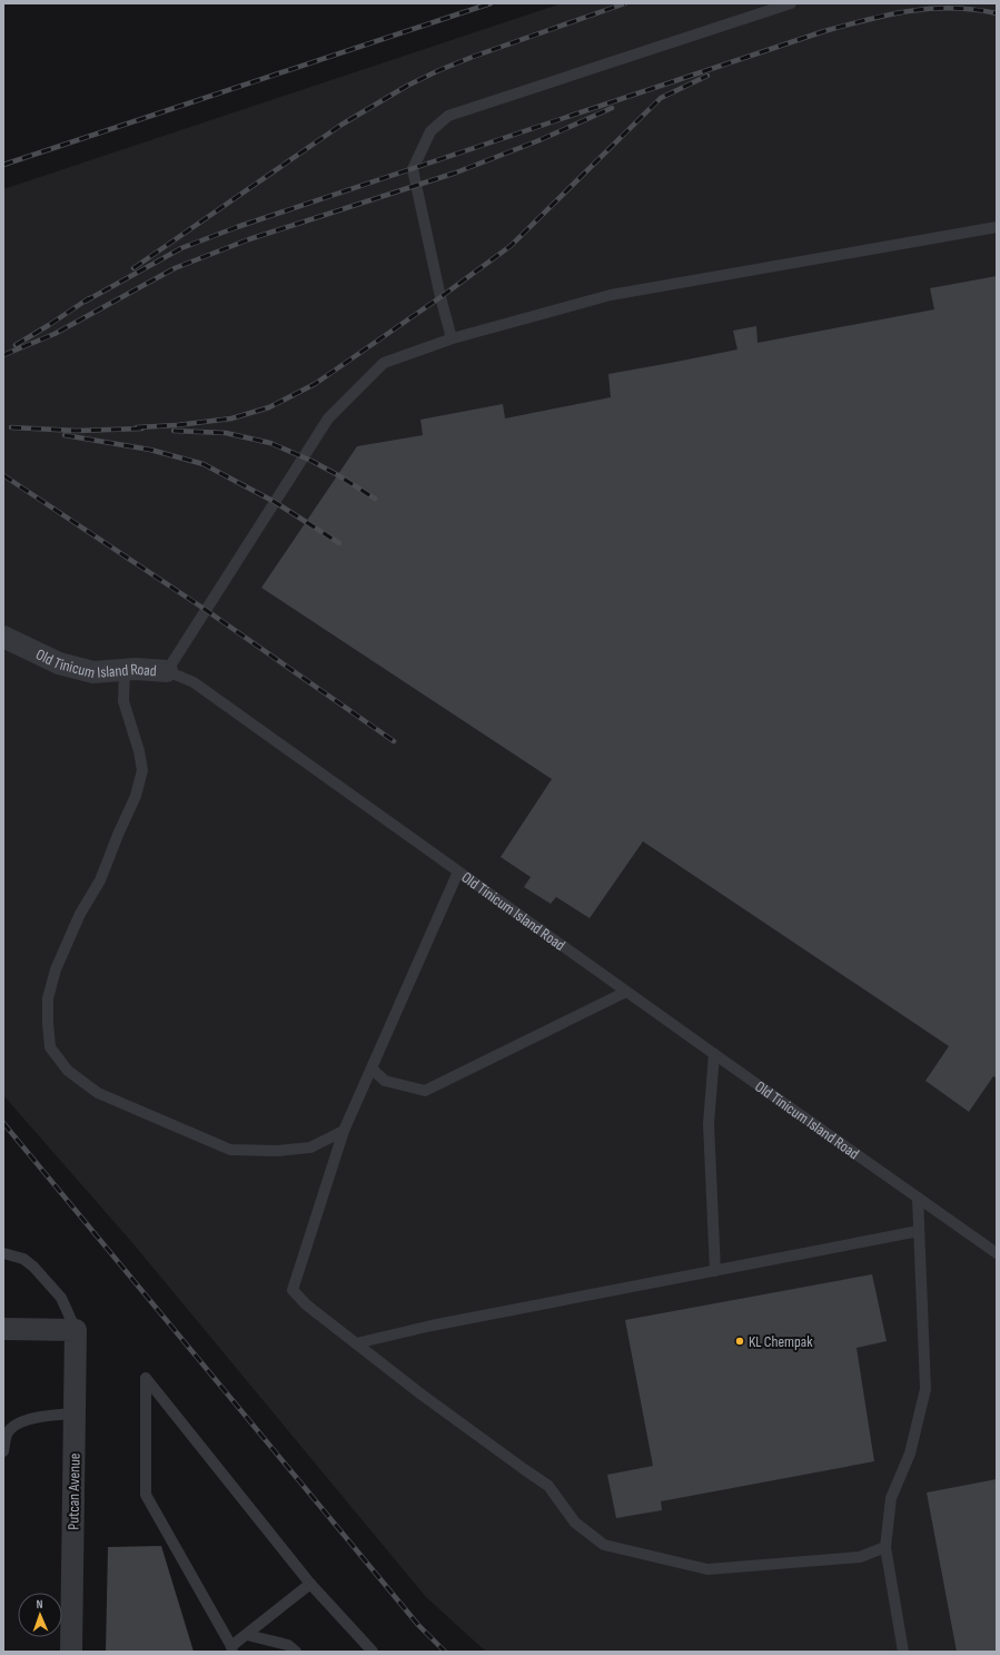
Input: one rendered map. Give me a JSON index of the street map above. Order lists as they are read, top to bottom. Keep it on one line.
{"streets":{"street":["Old Tinicum Island Road","Putcan Avenue"]},"places":["KL Chempak"],"north":"top"}
